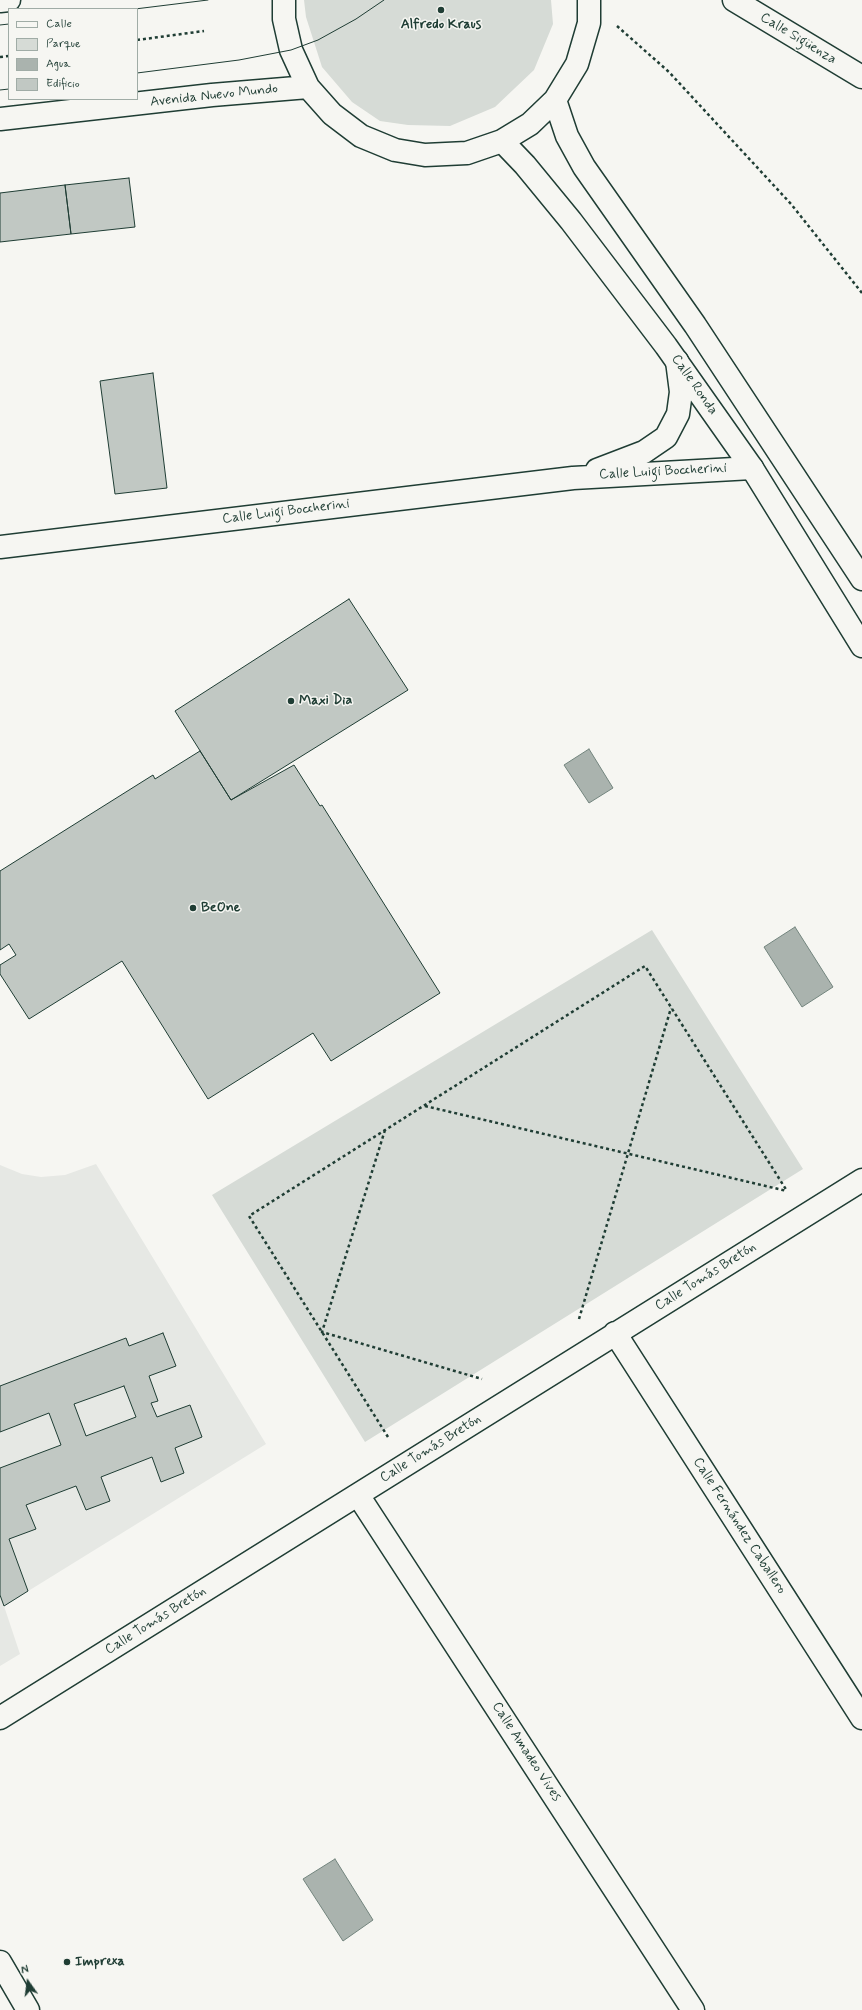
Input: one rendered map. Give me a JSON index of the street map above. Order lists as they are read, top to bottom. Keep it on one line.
{"streets":{"street":["Calle Sigüenza","Avenida Nuevo Mundo","Calle Ronda","Calle Luigi Boccherini","Calle Tomás Bretón","Calle Fernández Caballero","Calle Amadeo Vives"]},"crossings":[["Calle Ronda","Calle Luigi Boccherini"],["Calle Tomás Bretón","Calle Fernández Caballero"],["Calle Tomás Bretón","Calle Amadeo Vives"]],"places":["Alfredo Kraus","Maxi Dia","BeOne","Imprexa"],"legend":["Calle","Parque","Agua","Edificio"],"north":"top"}
